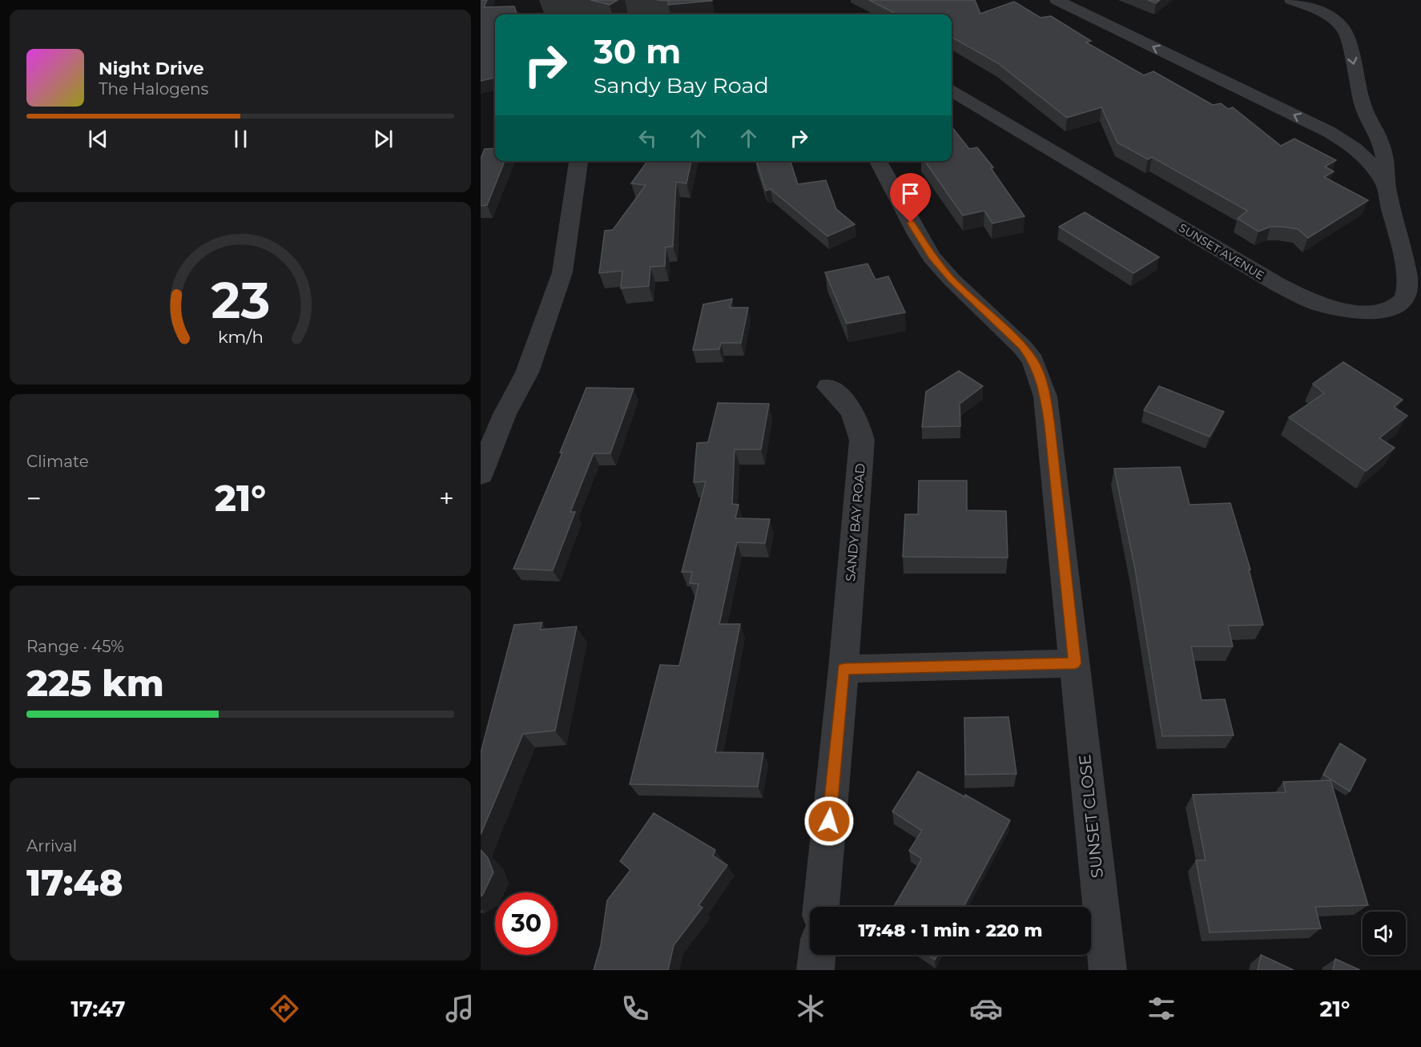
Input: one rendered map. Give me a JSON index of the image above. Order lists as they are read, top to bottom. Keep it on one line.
{"streets":{"street":["SUNSET AVENUE","SANDY BAY ROAD","SUNSET CLOSE"]},"page":{"turn":["30 m","Sandy Bay Road"],"song":["Night Drive","The Halogens"],"tile":["Climate",["Range · 45%","225 km"],["Arrival","17:48"]],"heat":["−","21°","+"],"limit":"30","trip":"17:48 · 1 min · 220 m","tabs":["17:47","21°"],"gauge":["23","km/h"]}}
